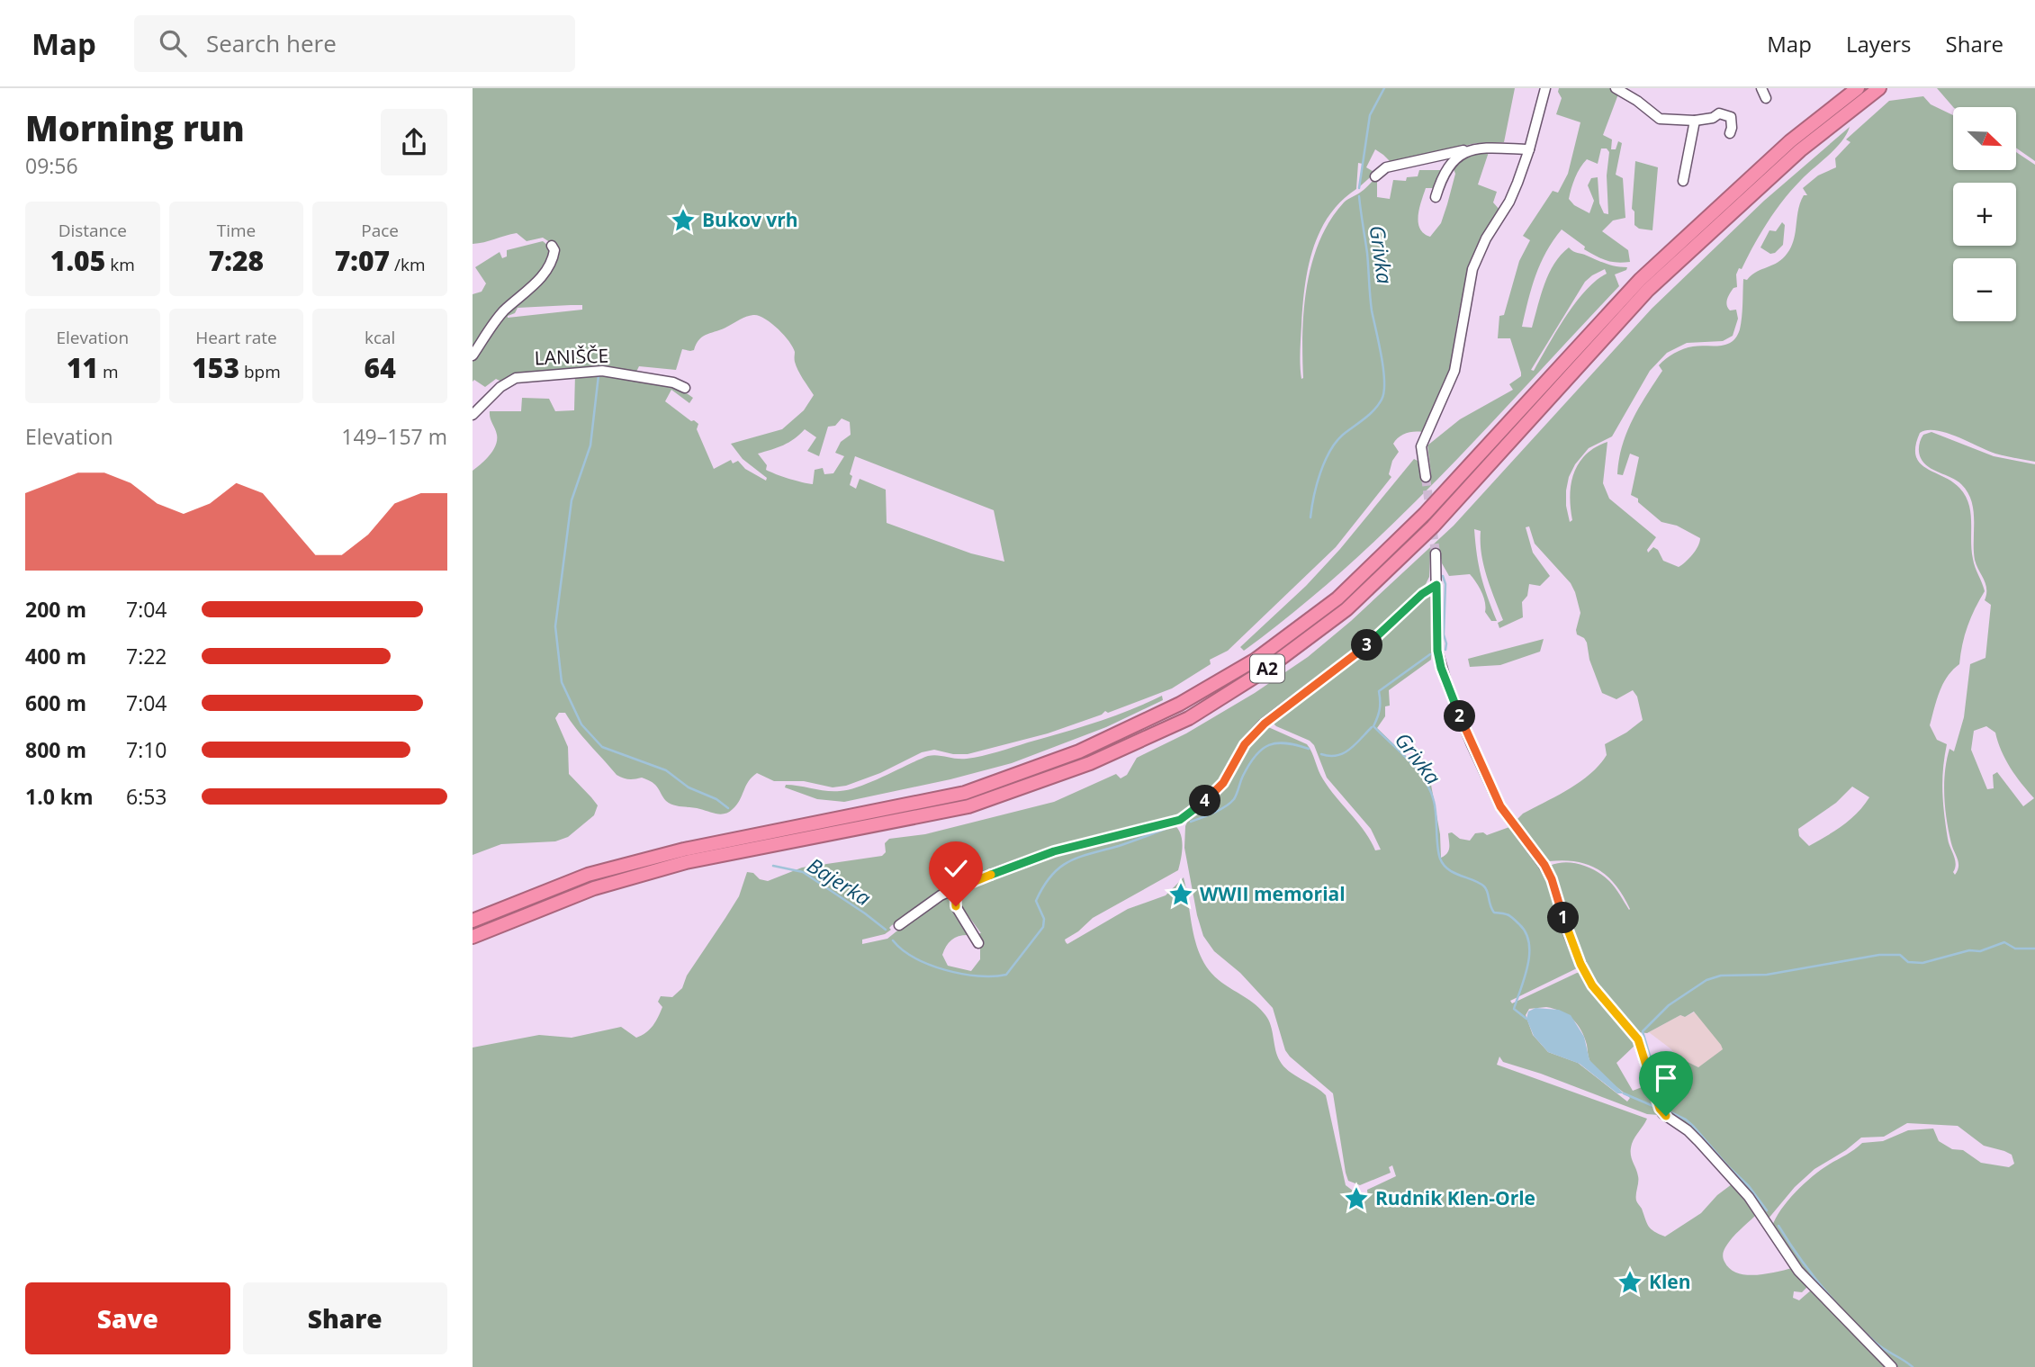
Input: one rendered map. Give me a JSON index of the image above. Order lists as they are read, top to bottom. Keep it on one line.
{"streets":{"highway":["A2"],"street":["LANIŠČE"]},"water":["Grivka","Bajerka"],"places":{"place":["Bukov vrh","WWII memorial","Rudnik Klen-Orle","Klen"]},"north":"bottom right","page":{"header":"Map","search":"Search here","nav":["Map","Layers","Share"],"heading":["Morning run","09:56"],"map_buttons":["+","−"],"stats":[["Distance","1.05 km"],["Time","7:28"],["Pace","7:07 /km"],["Elevation","11 m"],["Heart rate","153 bpm"],["kcal","64"]],"chart":["Elevation","149–157 m"],"list":[{"name":"200 m","note":"7:04"},{"name":"400 m","note":"7:22"},{"name":"600 m","note":"7:04"},{"name":"800 m","note":"7:10"},{"name":"1.0 km","note":"6:53"}],"pins":["3","2","4","1"],"buttons":["Save","Share"]}}
